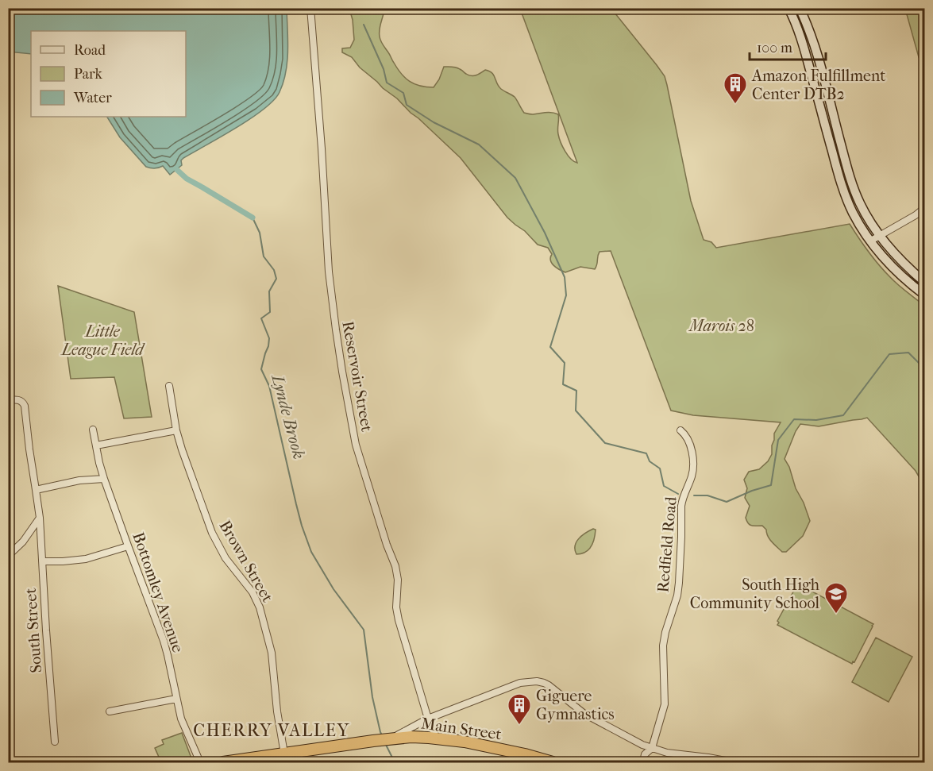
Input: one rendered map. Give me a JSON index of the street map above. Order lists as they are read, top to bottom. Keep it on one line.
{"streets":{"highway":["Main Street"],"street":["Reservoir Street","Redfield Road","Brown Street","Bottomley Avenue","South Street"]},"crossings":[["Reservoir Street","Main Street"],["Brown Street","Main Street"]],"districts":["CHERRY VALLEY"],"water":["Lynde Brook"],"parks":["Marois 28","Little League Field"],"places":{"building":["Amazon Fulfillment Center DTB2","Giguere Gymnastics"],"school or university":["South High Community School"]},"legend":["Road","Park","Water"],"scale_bar":"100 m"}
